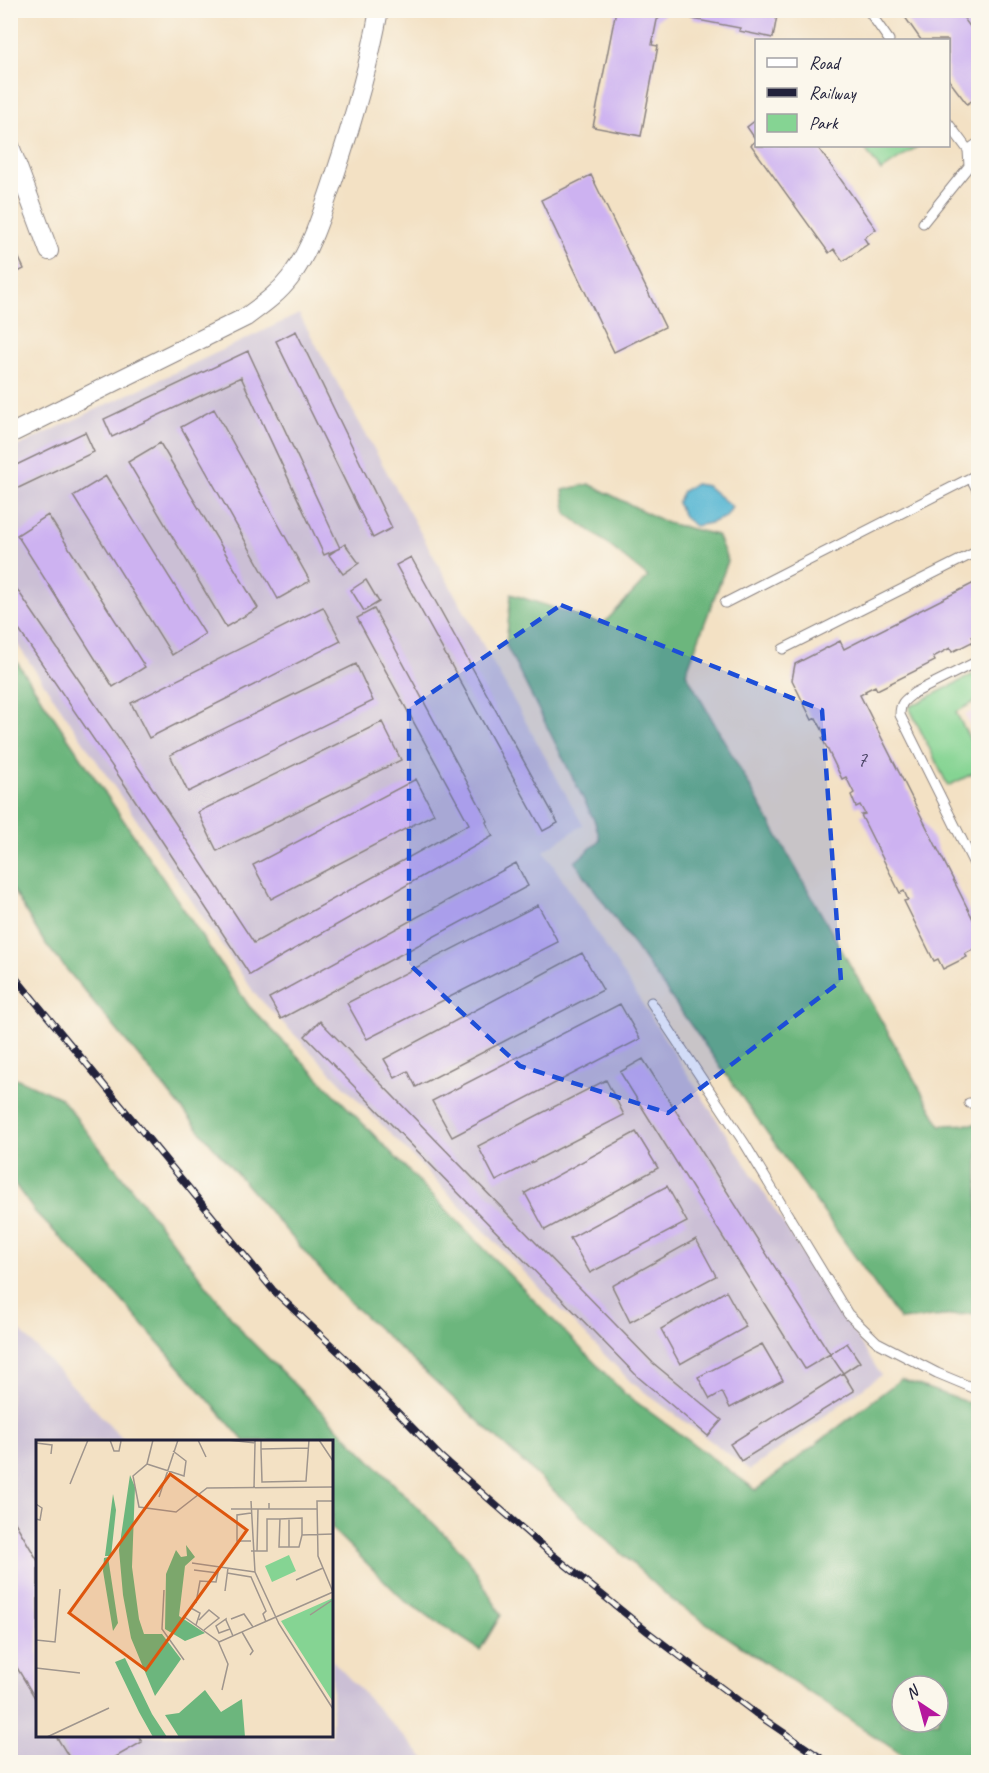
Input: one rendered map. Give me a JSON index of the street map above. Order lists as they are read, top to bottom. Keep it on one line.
{"house_numbers":["7"],"legend":["Road","Railway","Park"],"north":"top left"}
